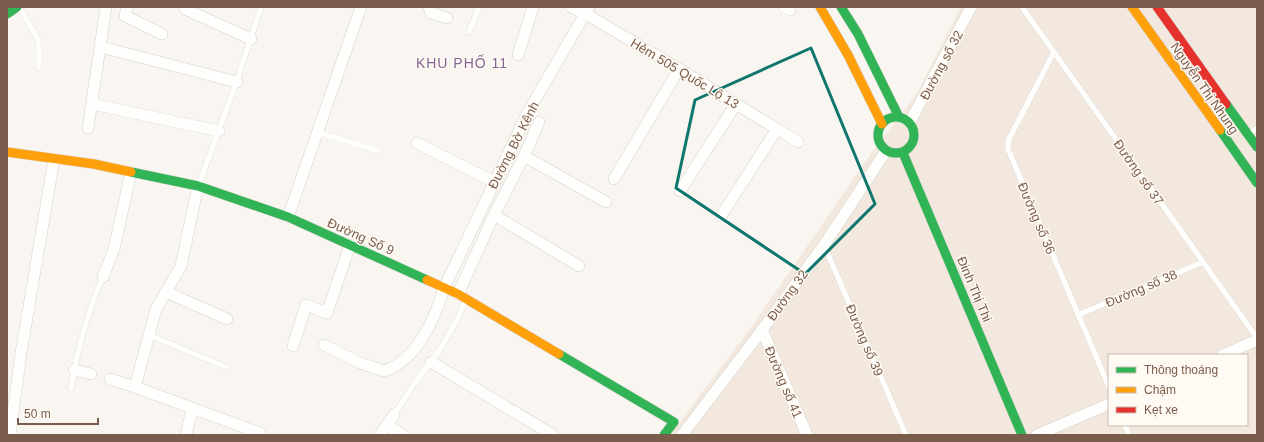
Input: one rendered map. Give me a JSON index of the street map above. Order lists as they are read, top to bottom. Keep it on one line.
{"streets":{"main road":["Nguyễn Thị Nhung","Đường Số 9","Đinh Thị Thi"],"street":["Đường số 32","Hẻm 505 Quốc Lộ 13","Đường Bờ Kênh","Đường 32","Đường số 41"],"lane":["Đường số 37","Đường số 36","Đường số 38","Đường số 39"]},"crossings":[["Đường số 32","Đinh Thị Thi"],["Đường số 32","Đường 32"],["Hẻm 505 Quốc Lộ 13","Đường Bờ Kênh"],["Đường Bờ Kênh","Đường Số 9"],["Đường số 37","Đường số 36"],["Đường số 37","Đường số 38"],["Đường số 36","Đường số 38"],["Đinh Thị Thi","Đường 32"],["Đường 32","Đường số 39"],["Đường 32","Đường số 41"]],"districts":["KHU PHỐ 11"],"legend":["Thông thoáng","Chậm","Kẹt xe"],"scale_bar":"50 m"}
